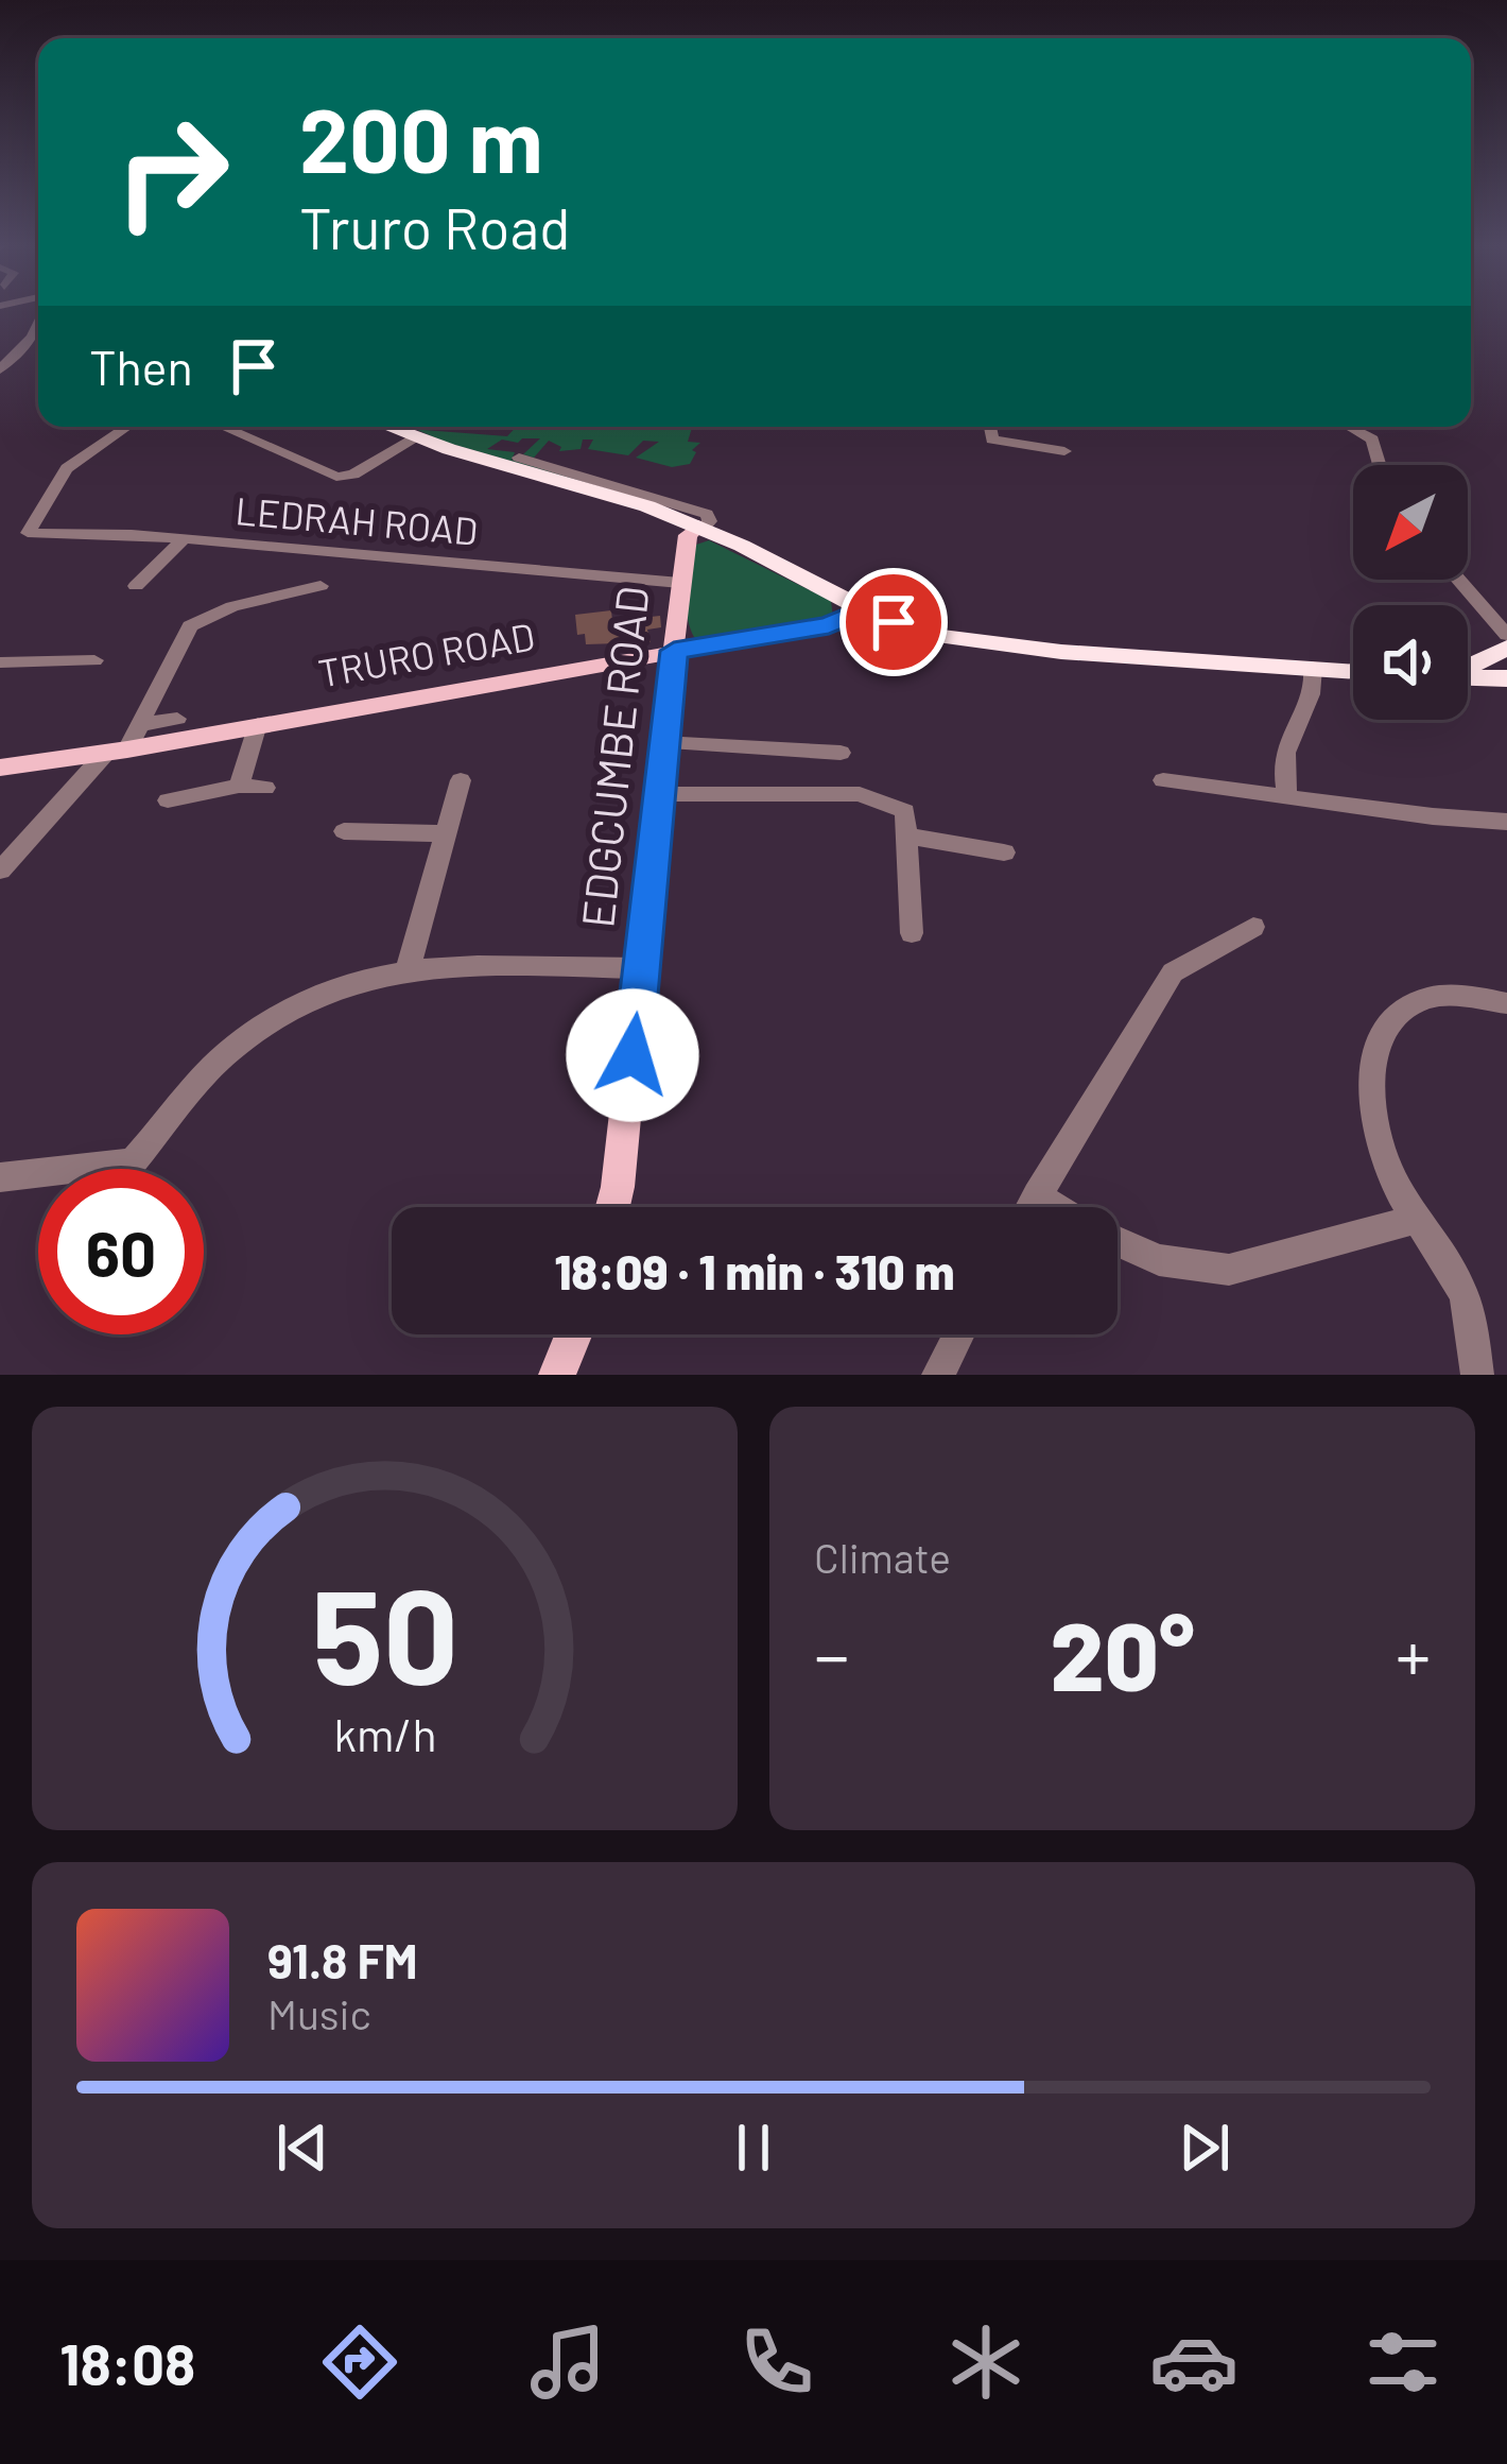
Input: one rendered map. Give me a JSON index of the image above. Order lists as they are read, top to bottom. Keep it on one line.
{"streets":{"main road":["TRURO ROAD","EDGCUMBE ROAD"],"street":["LEDRAH ROAD"]},"crossings":[["LEDRAH ROAD","EDGCUMBE ROAD"],["TRURO ROAD","EDGCUMBE ROAD"]],"north":"bottom left","page":{"turn":["200 m","Truro Road"],"then":"Then","limit":"60","trip":"18:09 · 1 min · 310 m","tile":"Climate","heat":["−","20°","+"],"song":["91.8 FM","Music"],"tabs":"18:08","gauge":["50","km/h"]}}
